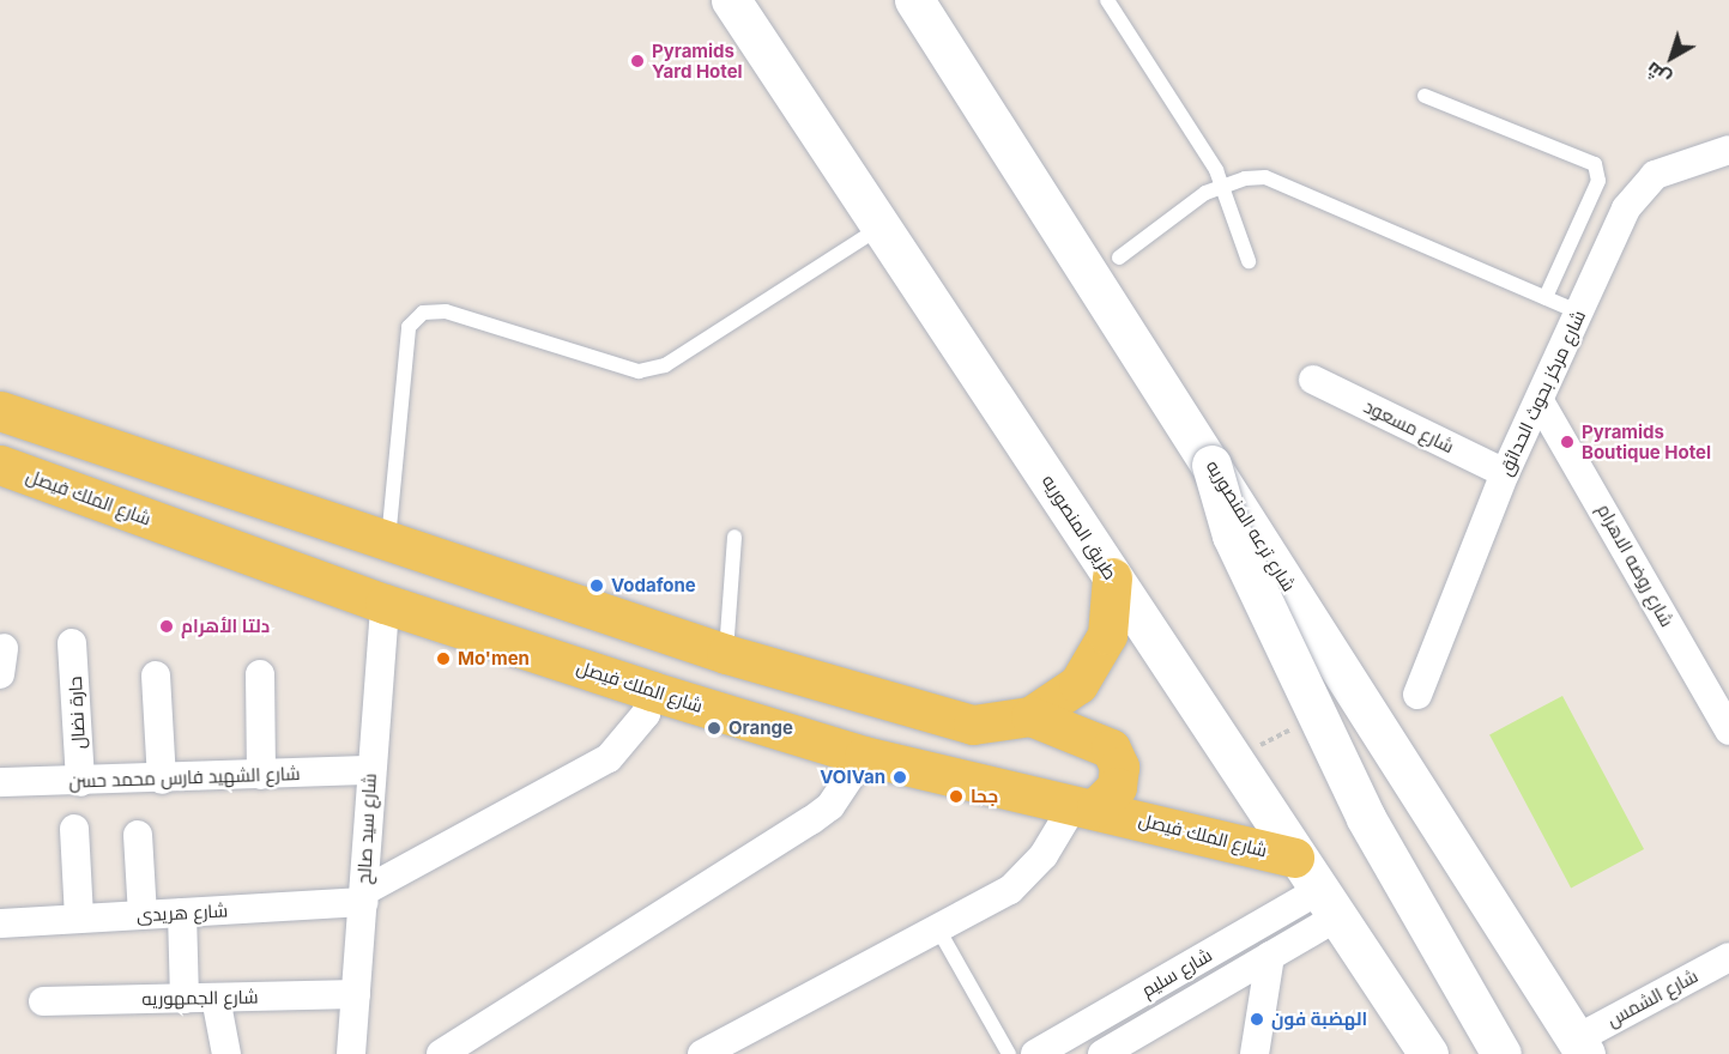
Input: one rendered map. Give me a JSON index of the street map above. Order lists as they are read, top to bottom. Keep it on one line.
{"streets":{"main road":["شارع الملك فيصل","شارع ترعه المنصوريه","طريق المنصوريه"],"street":["شارع مركز بحوث الحدائق","شارع مسعود","شارع روضه الاهرام","حارة نضال","شارع الشهيد فارس محمد حسن","شارع سيد صالح","شارع هريدى","شارع سليم","شارع الجمهوريه","شارع الشمس"]},"crossings":[["شارع مركز بحوث الحدائق","شارع مسعود"],["شارع مركز بحوث الحدائق","شارع روضه الاهرام"],["شارع الملك فيصل","طريق المنصوريه"],["شارع الملك فيصل","شارع سيد صالح"],["شارع ترعه المنصوريه","شارع الشمس"],["طريق المنصوريه","شارع سليم"],["حارة نضال","شارع الشهيد فارس محمد حسن"],["شارع الشهيد فارس محمد حسن","شارع سيد صالح"],["شارع سيد صالح","شارع هريدى"],["شارع سيد صالح","شارع الجمهوريه"]],"places":["Pyramids Yard Hotel","Pyramids Boutique Hotel","Vodafone","دلتا الأهرام","Mo'men","Orange","VOIVan","جحا","الهضبة فون"],"north":"bottom left"}
